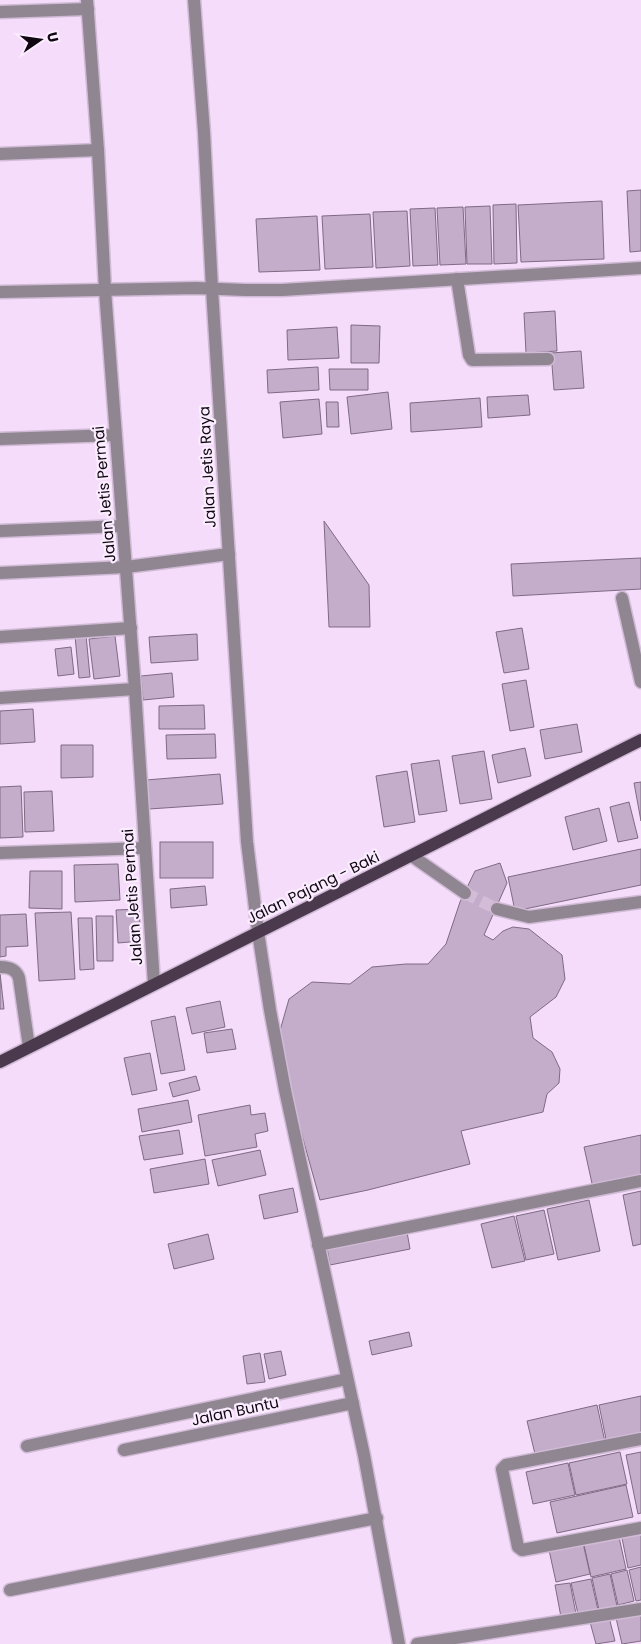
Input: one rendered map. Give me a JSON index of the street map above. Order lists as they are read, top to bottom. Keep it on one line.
{"streets":{"main road":["Jalan Pajang - Baki"],"street":["Jalan Jetis Raya","Jalan Jetis Permai","Jalan Buntu"]},"crossings":[["Jalan Jetis Raya","Jalan Pajang - Baki"],["Jalan Jetis Raya","Jalan Buntu"],["Jalan Jetis Permai","Jalan Pajang - Baki"]],"north":"right"}
